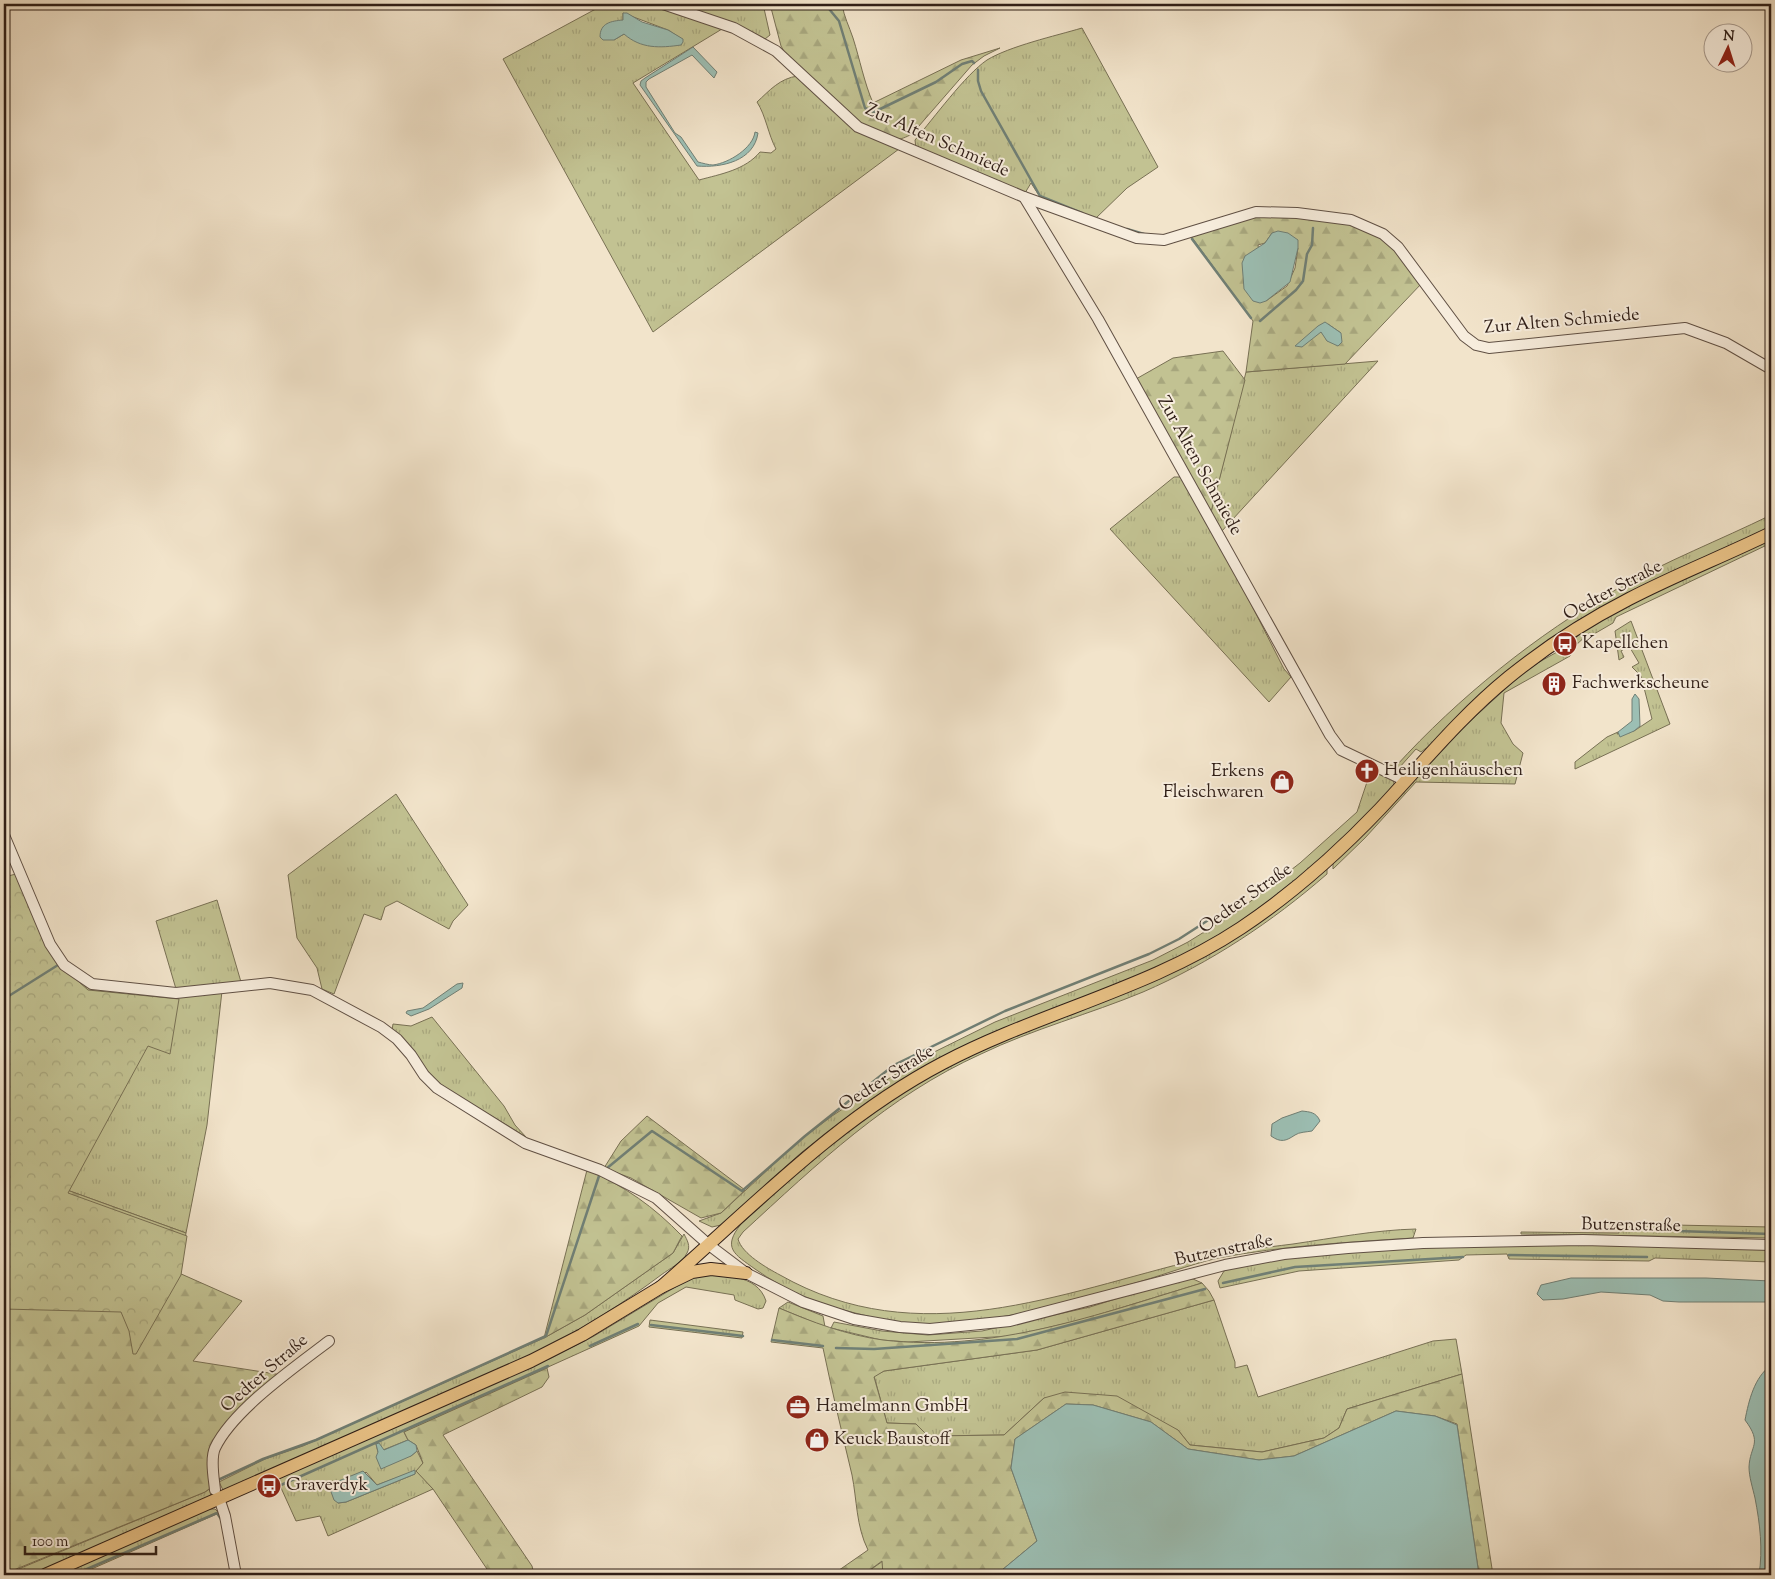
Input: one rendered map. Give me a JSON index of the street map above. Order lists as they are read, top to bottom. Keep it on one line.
{"streets":{"main road":["Oedter Straße"],"street":["Zur Alten Schmiede","Butzenstraße"]},"crossings":[["Zur Alten Schmiede","Oedter Straße"],["Oedter Straße","Butzenstraße"]],"places":{"bus stop":["Kapellchen","Graverdyk"],"building":["Fachwerkscheune"],"church":["Heiligenhäuschen"],"shop":["Erkens Fleischwaren","Keuck Baustoff"],"office":["Hamelmann GmbH"]},"scale_bar":"100 m","north":"top"}
